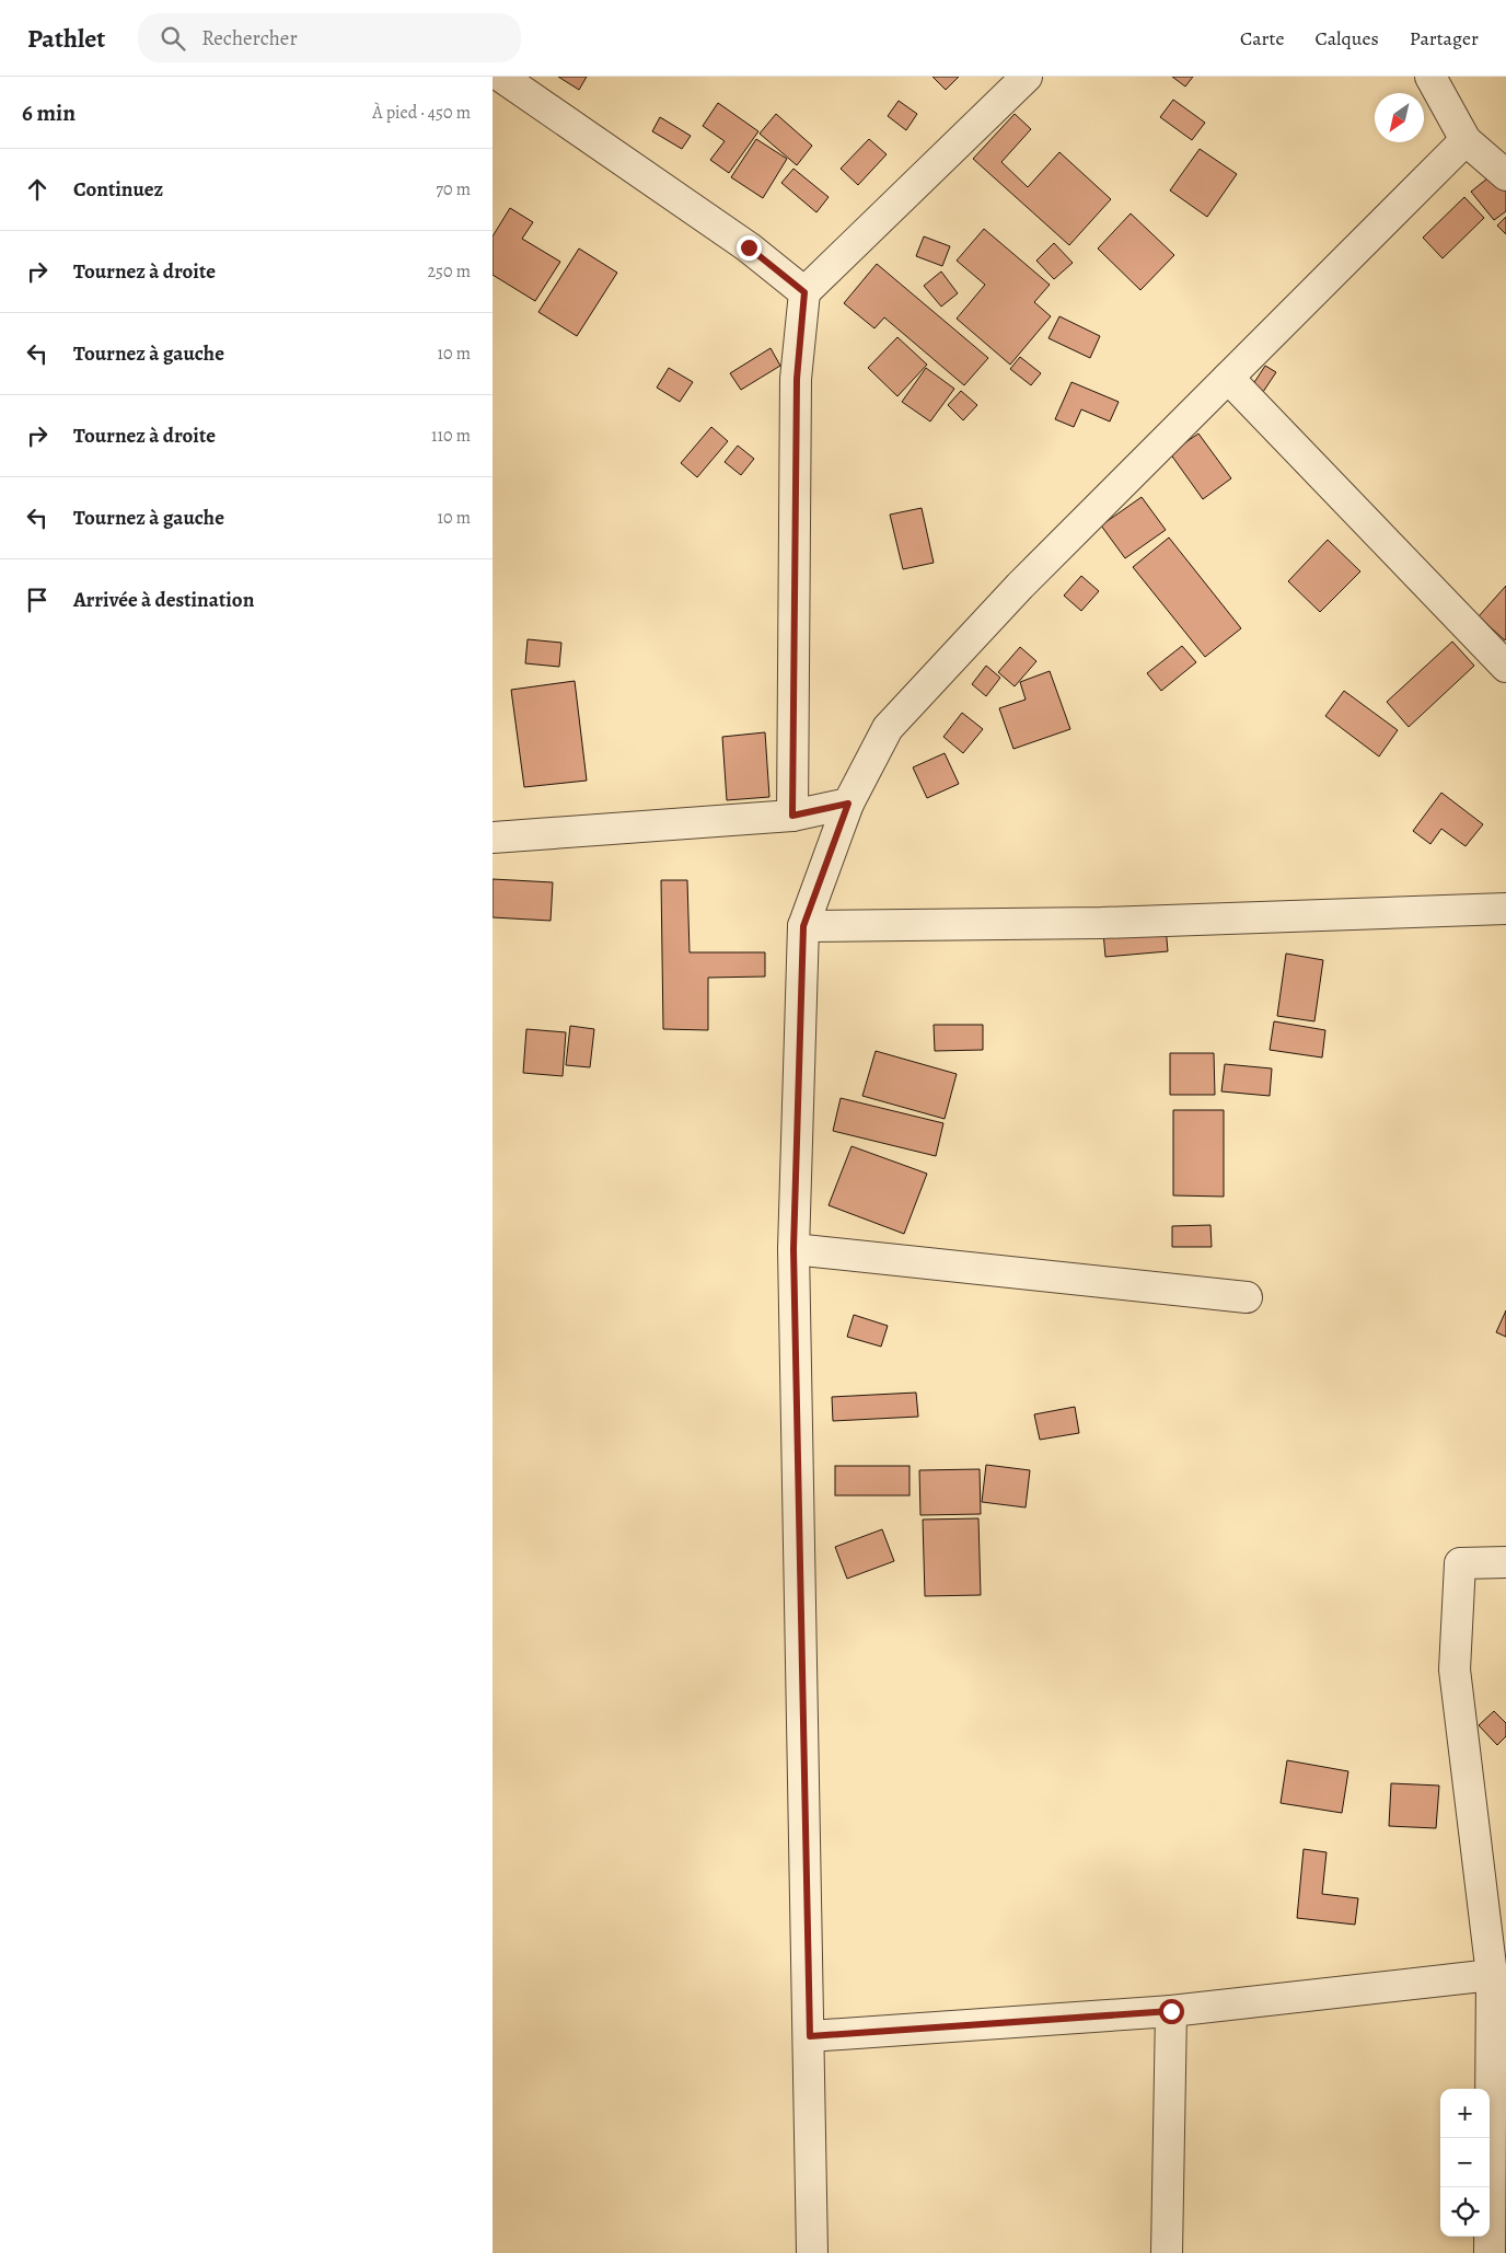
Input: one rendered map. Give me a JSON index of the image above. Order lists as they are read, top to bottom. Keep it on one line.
{"north":"bottom left","page":{"header":"Pathlet","search":"Rechercher","nav":["Carte","Calques","Partager"],"heading":["6 min","À pied · 450 m"],"list":[["Continuez","70 m"],["Tournez à droite","250 m"],["Tournez à gauche","10 m"],["Tournez à droite","110 m"],["Tournez à gauche","10 m"],"Arrivée à destination"],"map_buttons":["+","−"]}}
